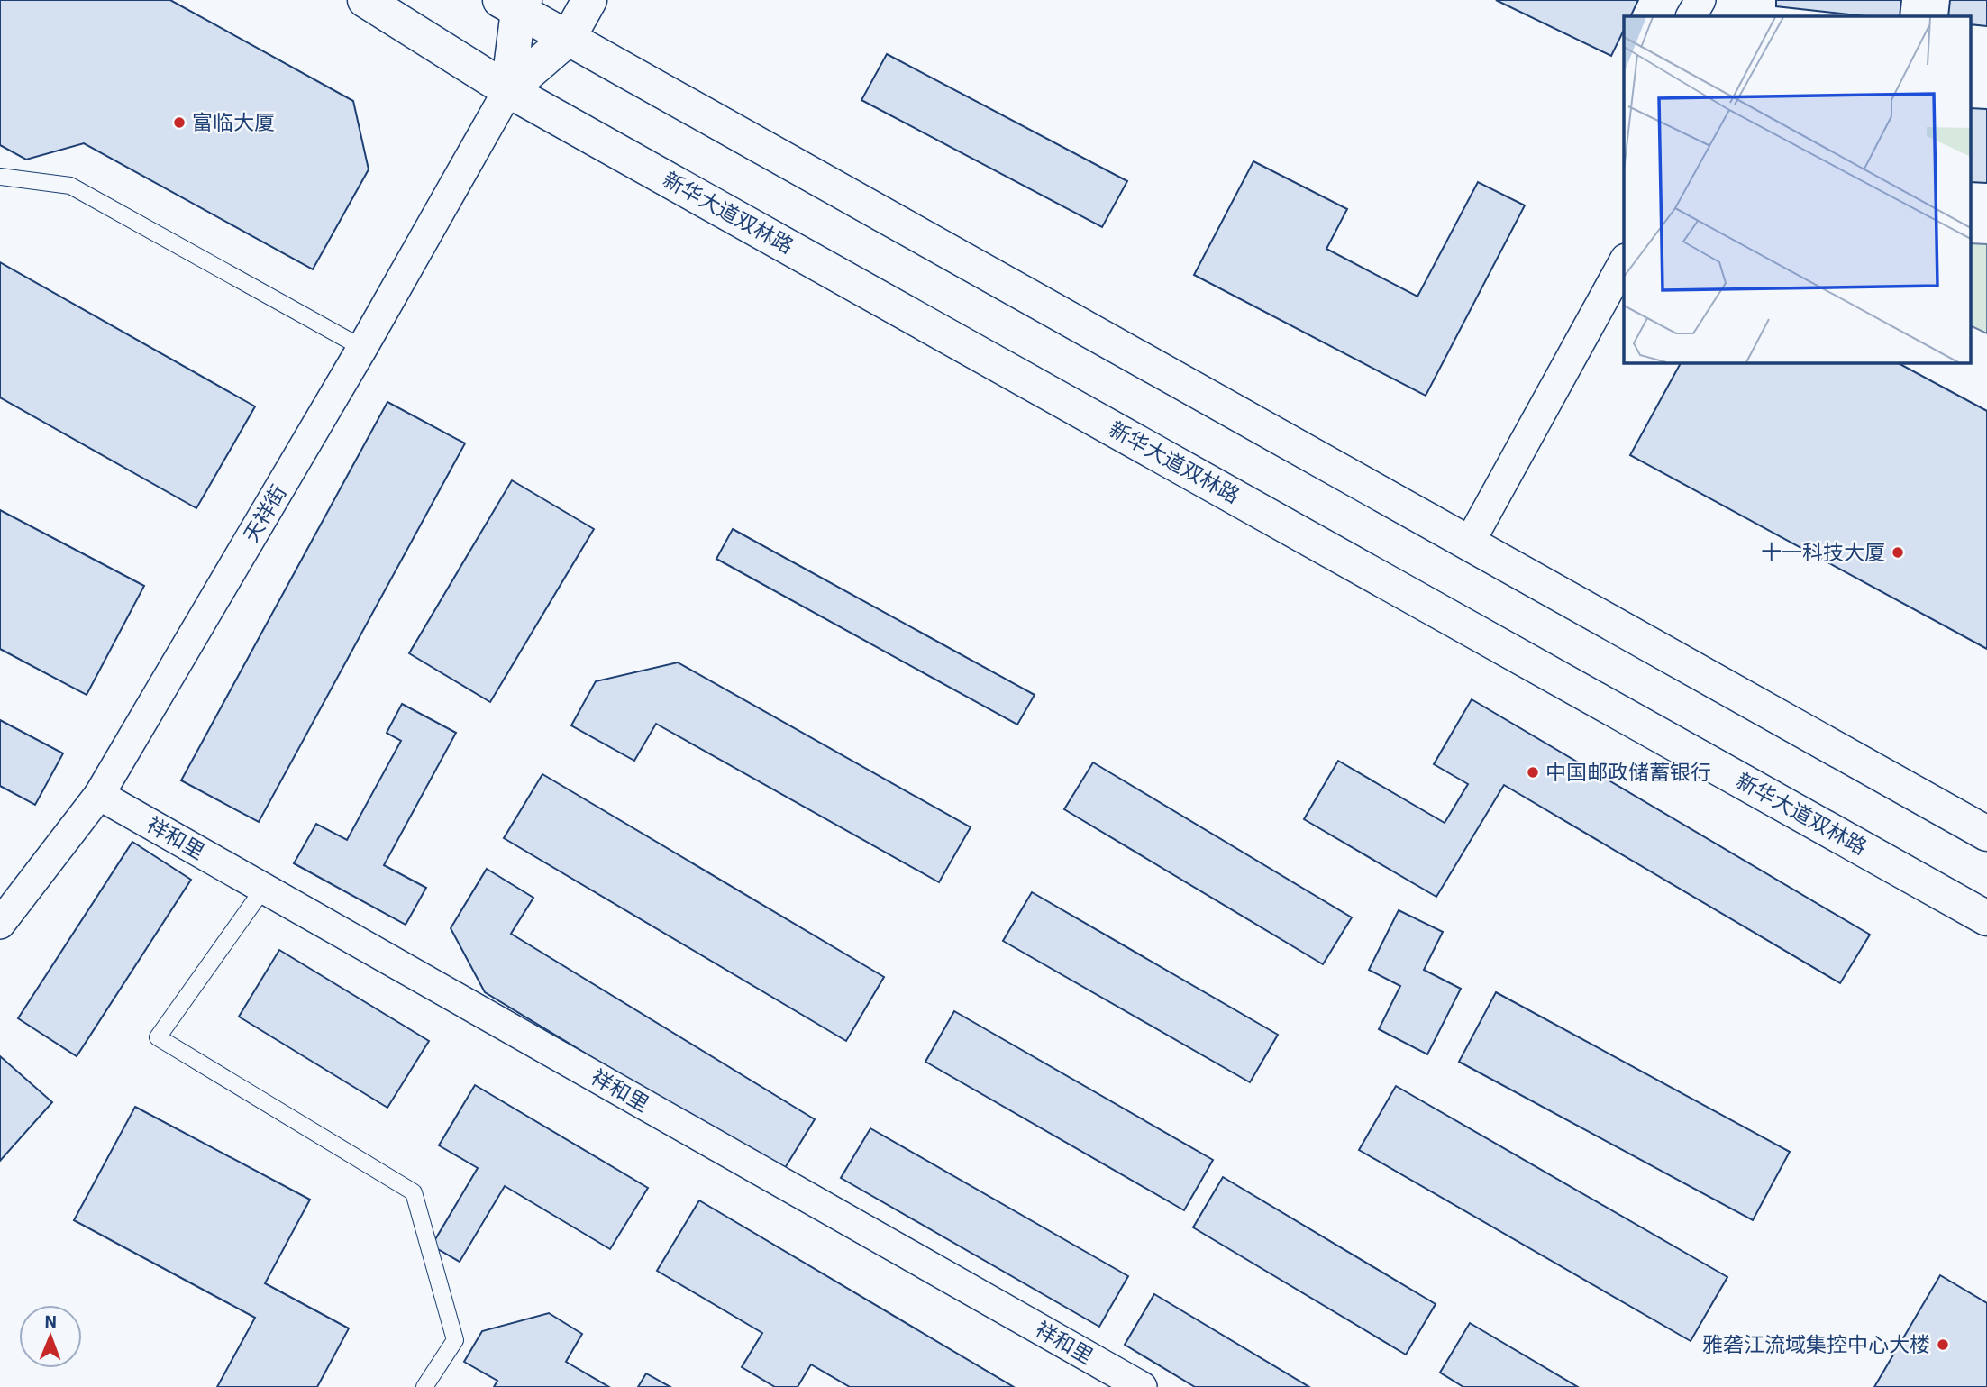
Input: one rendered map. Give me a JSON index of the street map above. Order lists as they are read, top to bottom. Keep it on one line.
{"streets":{"main road":["新华大道双林路"],"street":["天祥街","祥和里"]},"crossings":[["新华大道双林路","天祥街"],["天祥街","祥和里"]],"places":["富临大厦","十一科技大厦","中国邮政储蓄银行","雅砻江流域集控中心大楼"],"north":"top"}
